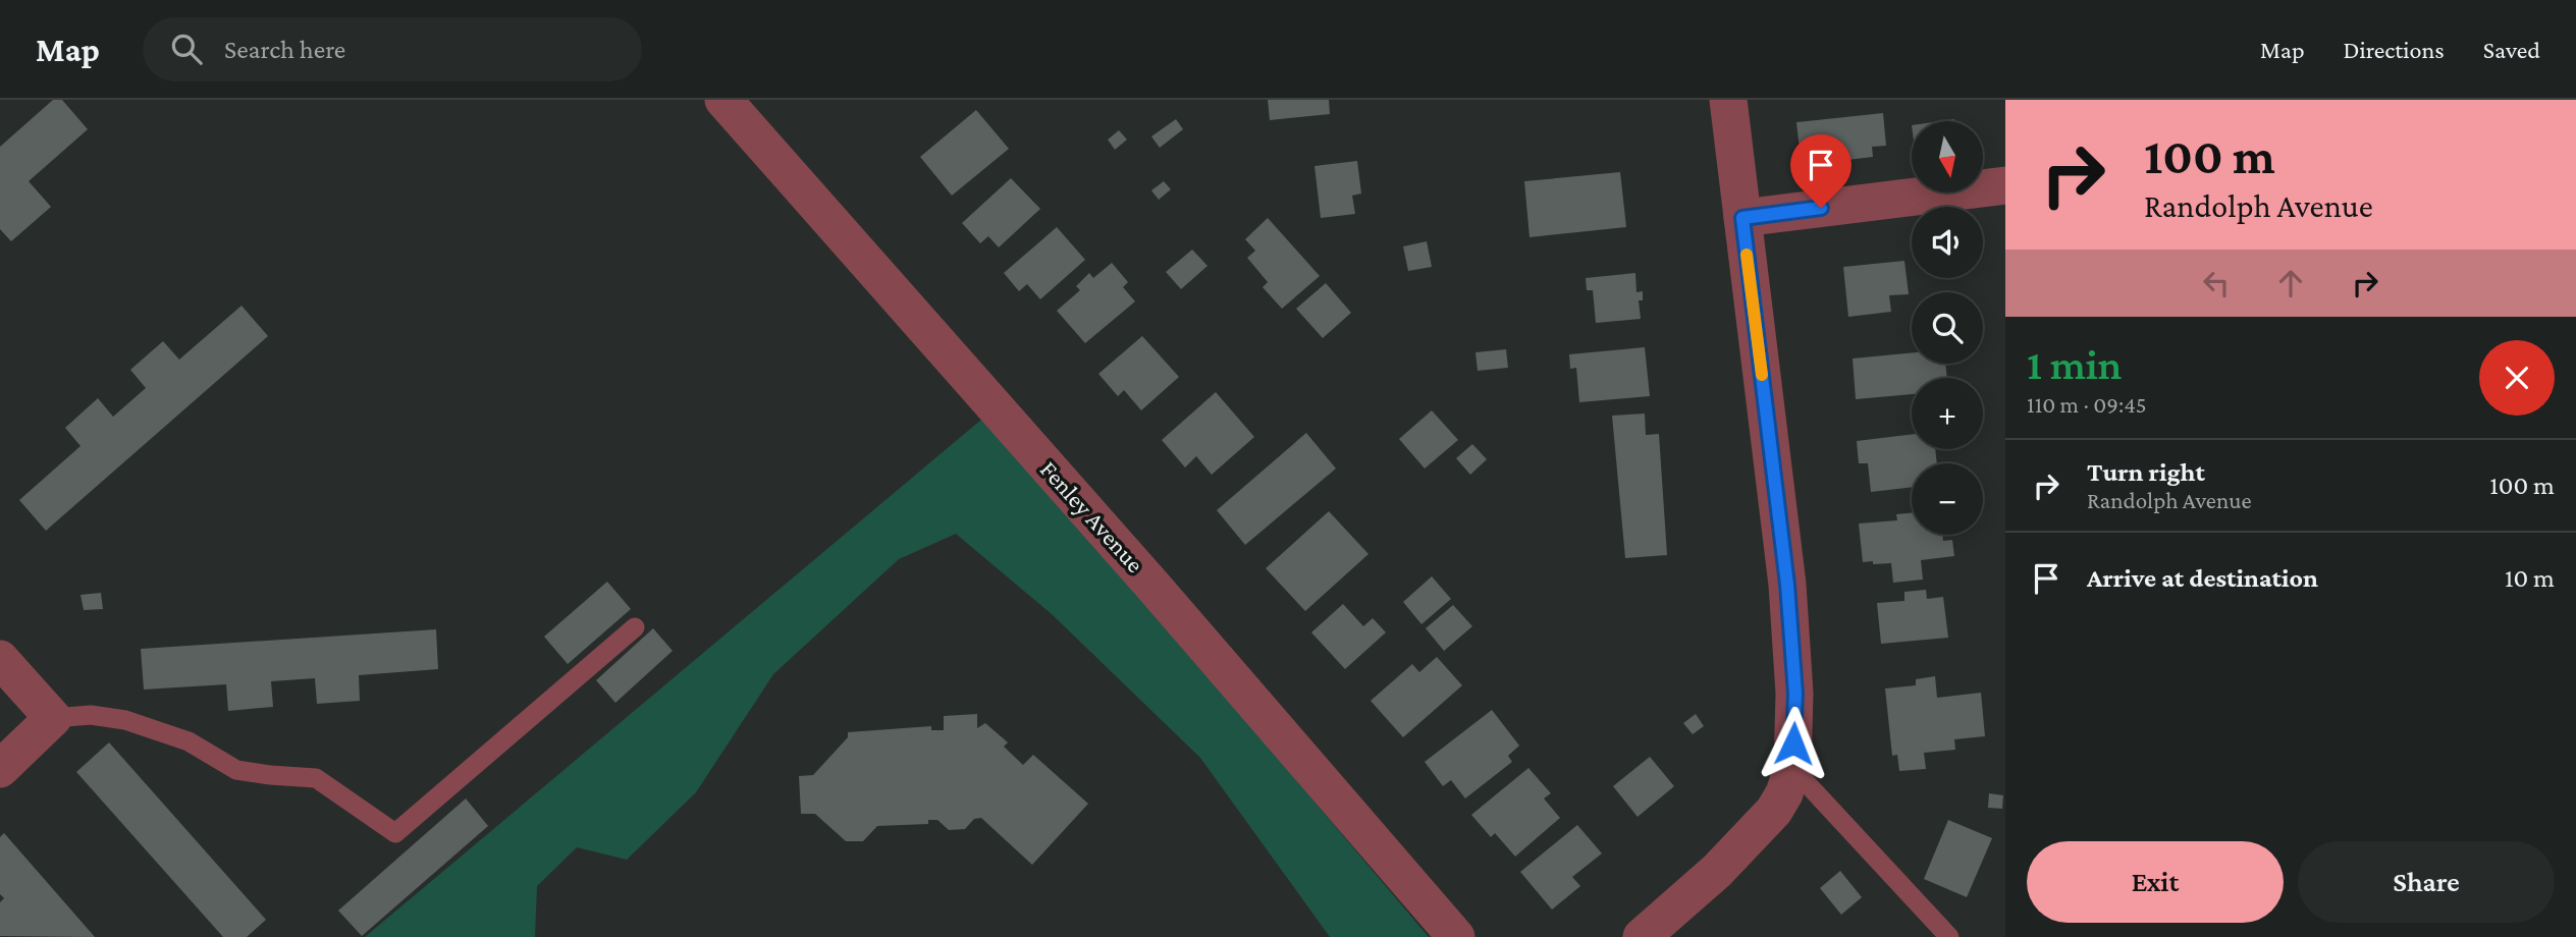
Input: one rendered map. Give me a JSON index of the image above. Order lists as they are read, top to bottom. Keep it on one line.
{"streets":{"street":["Fenley Avenue"]},"north":"bottom","page":{"header":"Map","search":"Search here","nav":["Map","Directions","Saved"],"turn":["100 m","Randolph Avenue"],"map_buttons":["+","−"],"heading":["1 min","110 m · 09:45"],"list":[{"name":"Turn right","note":"Randolph Avenue","value":"100 m"},{"name":"Arrive at destination","value":"10 m"}],"buttons":["Exit","Share"]}}
